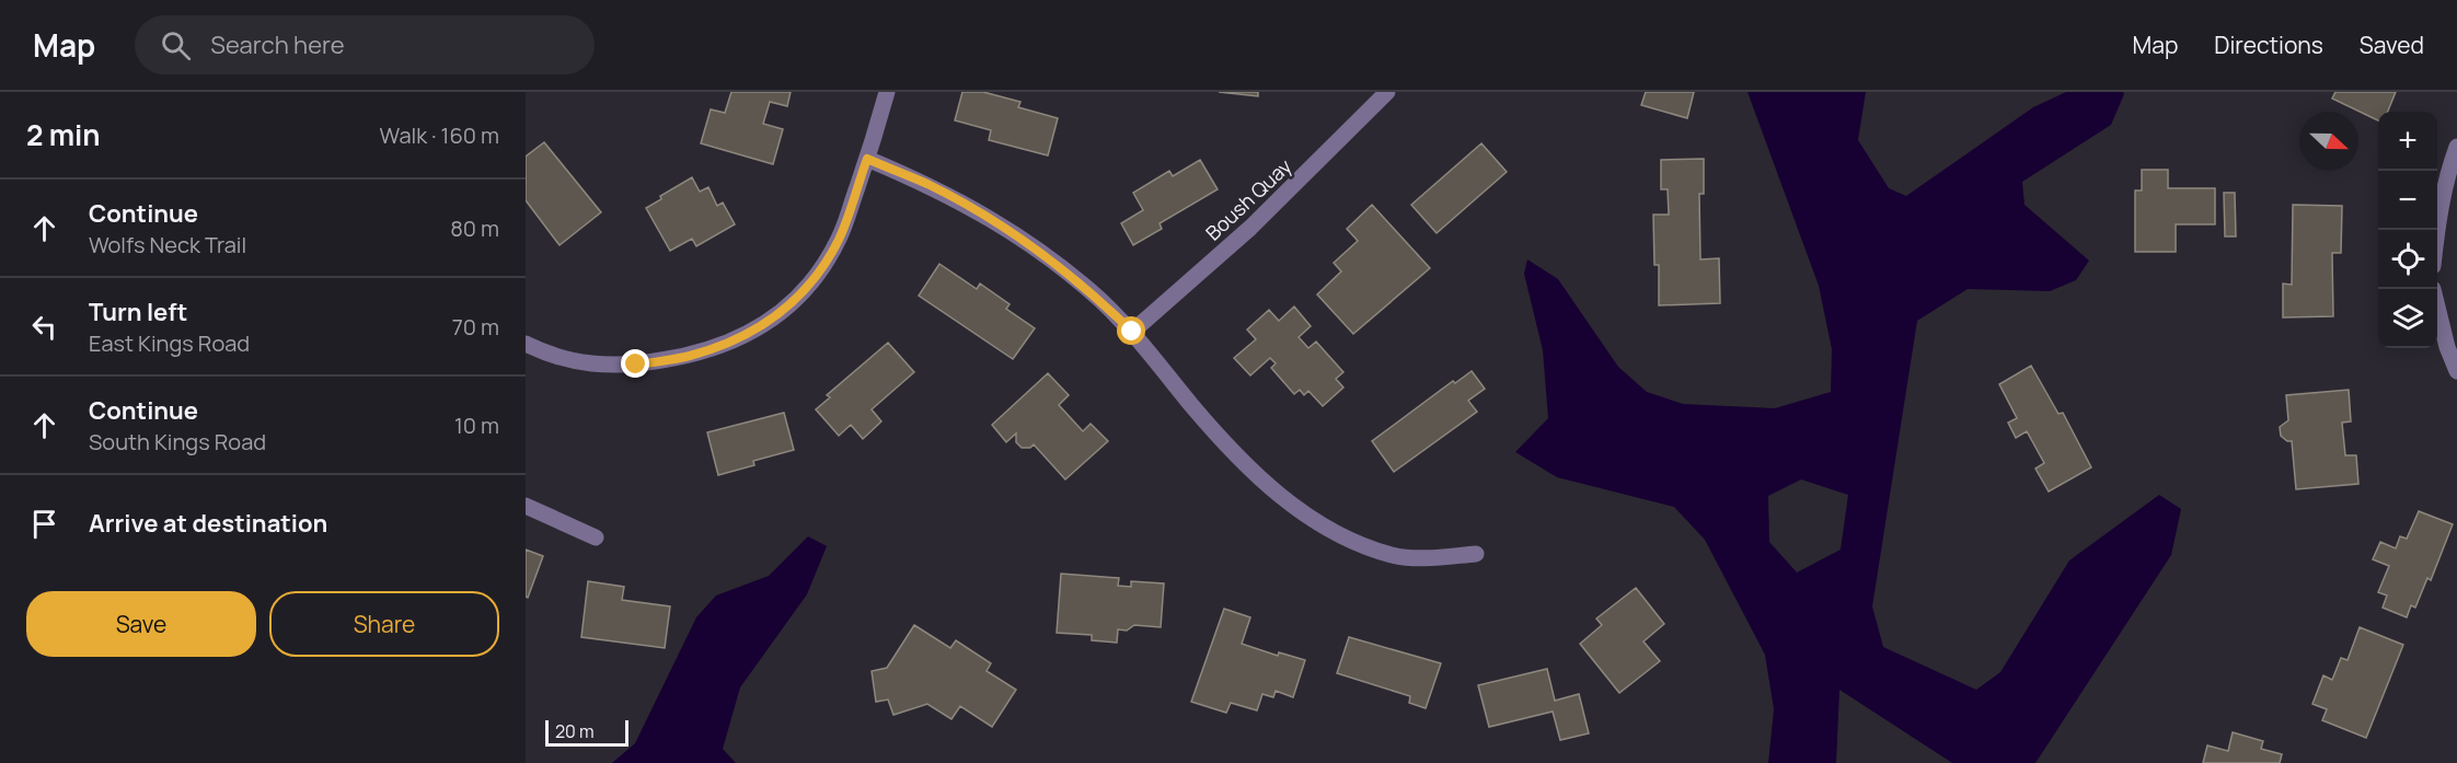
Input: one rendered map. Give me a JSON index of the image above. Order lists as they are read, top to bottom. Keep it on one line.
{"streets":{"street":["Boush Quay"]},"scale_bar":"20 m","north":"right","page":{"header":"Map","search":"Search here","nav":["Map","Directions","Saved"],"heading":["2 min","Walk · 160 m"],"map_buttons":["+","−"],"list":[["Continue","Wolfs Neck Trail","80 m"],["Turn left","East Kings Road","70 m"],["Continue","South Kings Road","10 m"],"Arrive at destination"],"buttons":["Save","Share"],"scale":"20 m"}}
